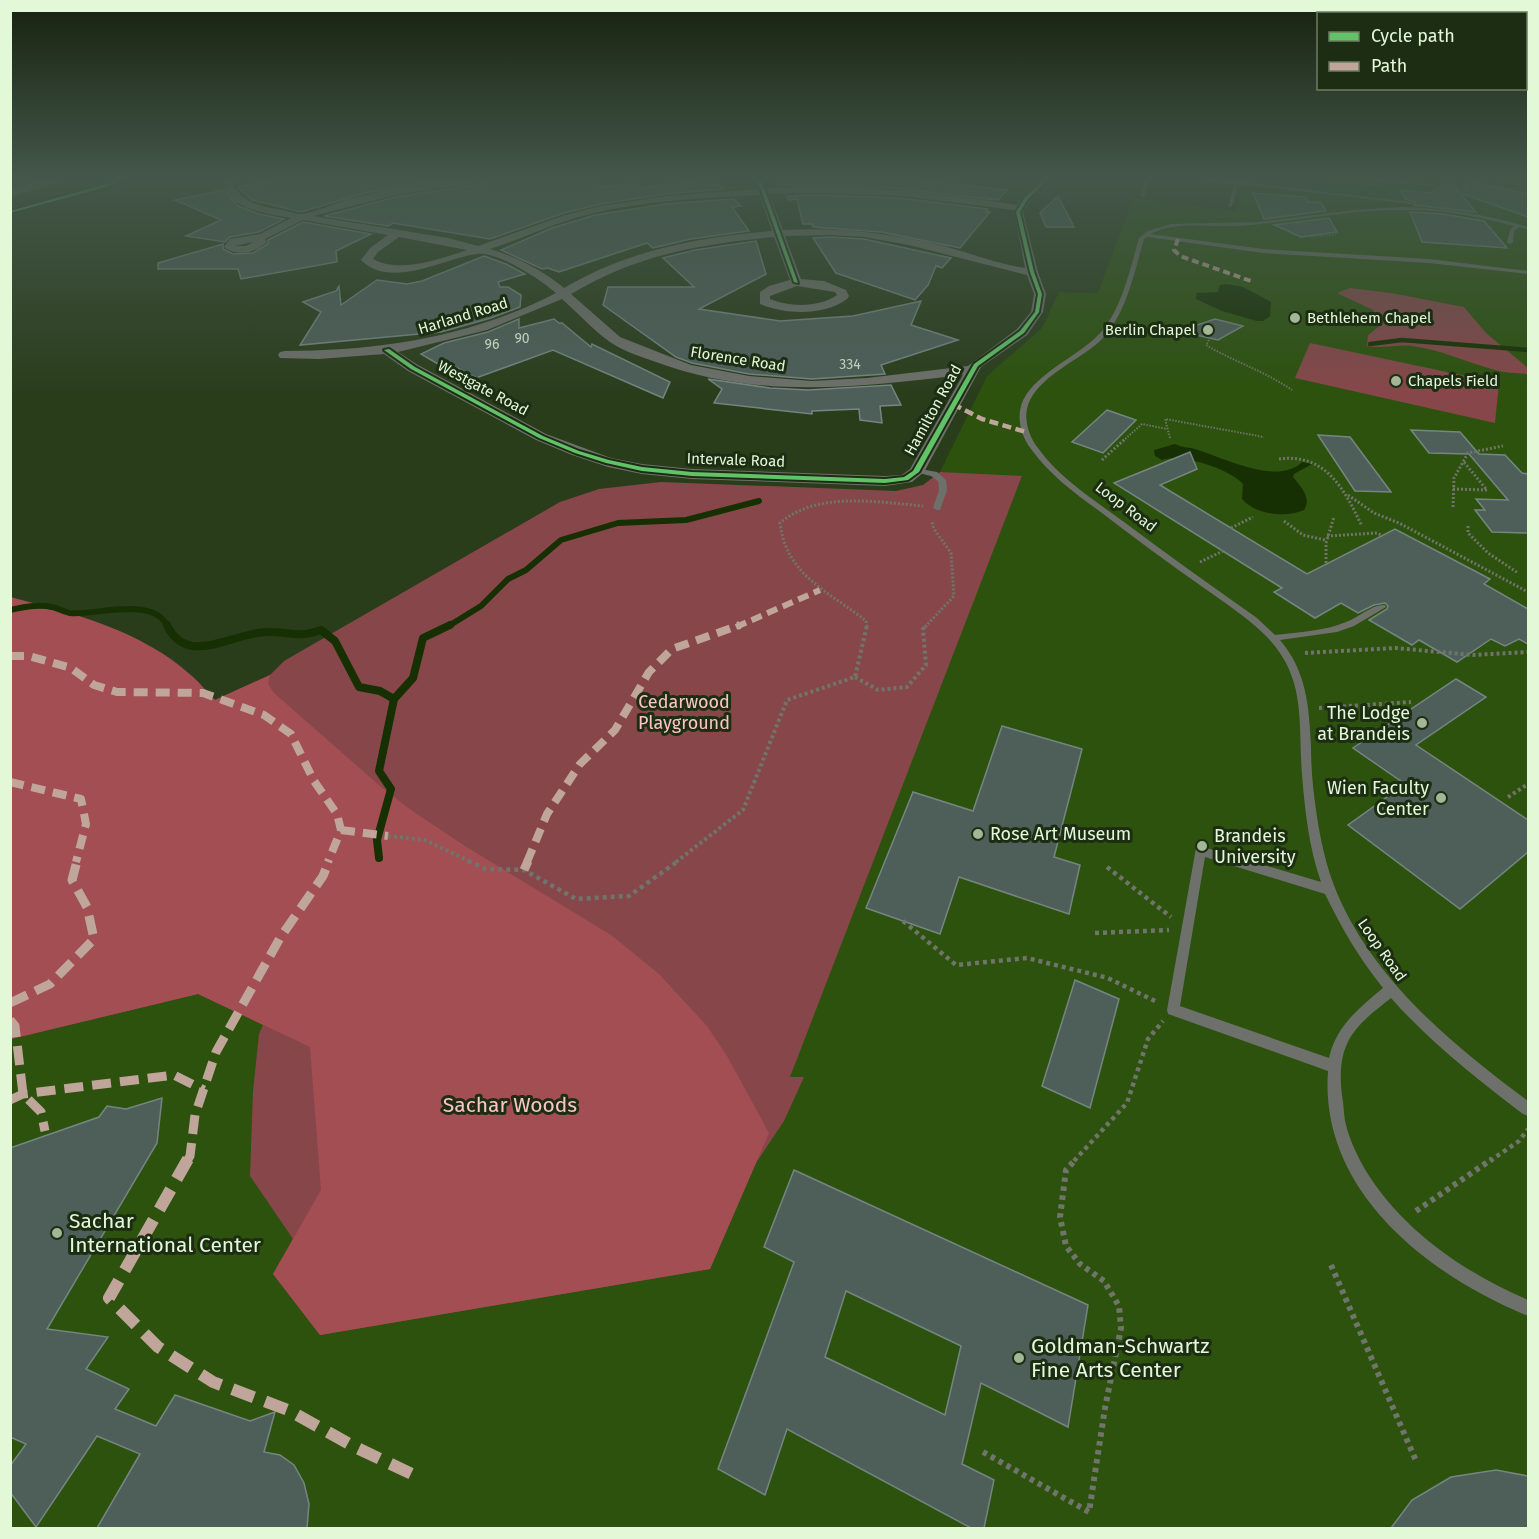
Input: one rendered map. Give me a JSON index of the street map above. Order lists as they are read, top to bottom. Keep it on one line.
{"streets":{"street":["Harland Road","Florence Road","Westgate Road","Hamilton Road","Intervale Road"],"lane":["Loop Road"]},"crossings":[["Harland Road","Florence Road"],["Harland Road","Westgate Road"],["Harland Road","Hamilton Road"],["Florence Road","Hamilton Road"],["Westgate Road","Intervale Road"],["Hamilton Road","Intervale Road"]],"parks":["Cedarwood Playground","Sachar Woods"],"places":["Bethlehem Chapel","Berlin Chapel","Chapels Field","The Lodge at Brandeis","Wien Faculty Center","Rose Art Museum","Brandeis University","Sachar International Center","Goldman-Schwartz Fine Arts Center"],"house_numbers":["90","96","334"],"legend":["Cycle path","Path"]}
